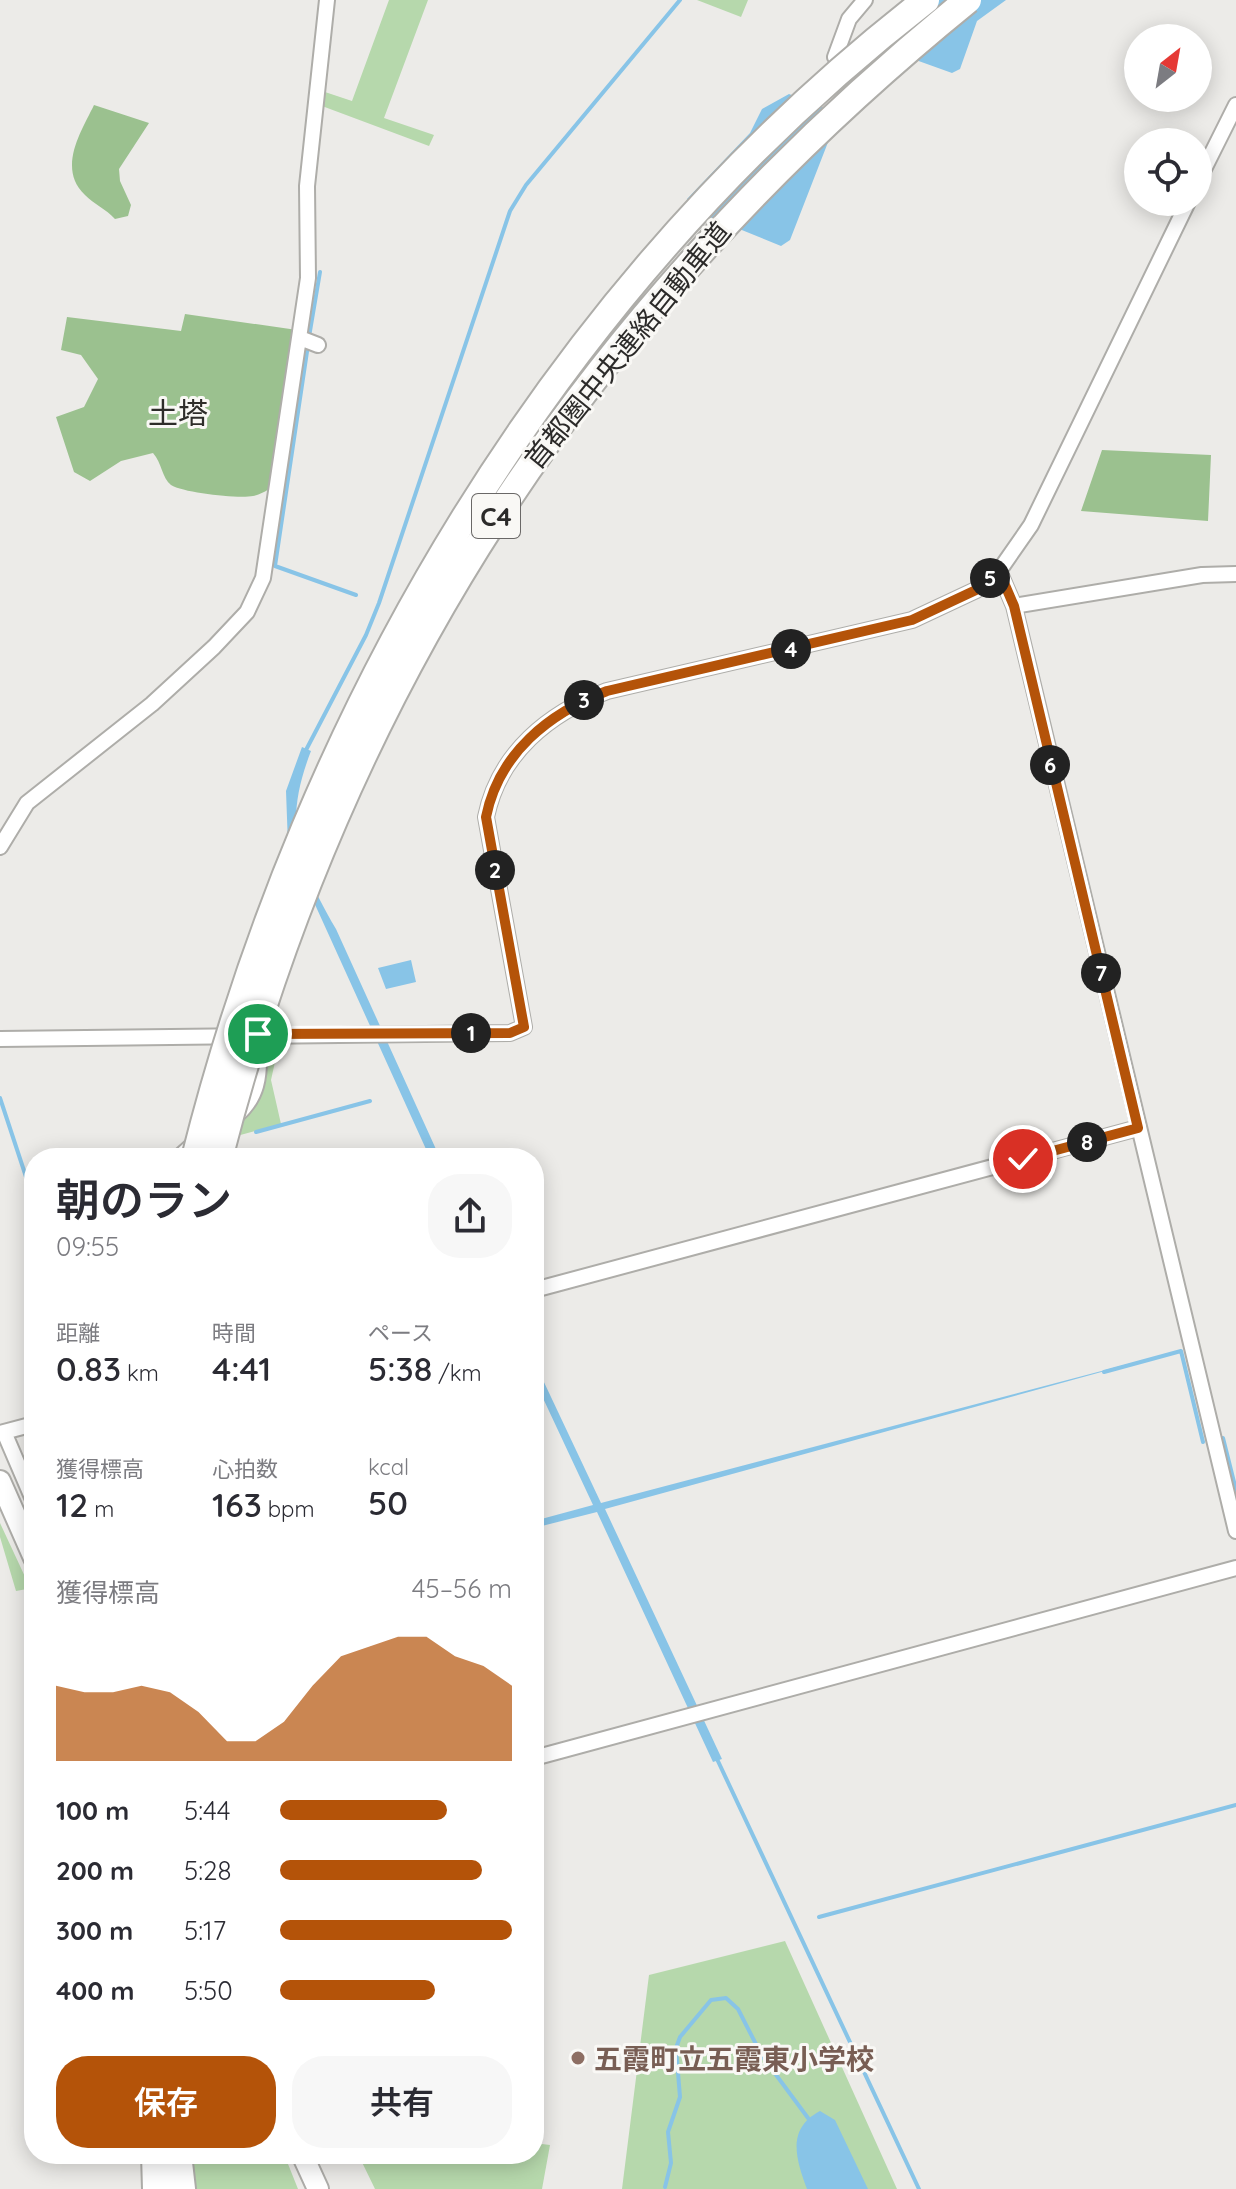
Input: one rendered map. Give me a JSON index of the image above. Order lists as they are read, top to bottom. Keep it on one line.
{"streets":{"highway":["首都圏中央連絡自動車道","C4"]},"districts":["土塔"],"places":["五霞町立五霞東小学校"],"north":"top right","page":{"pins":["5","4","3","6","2","7","1","8"],"heading":["朝のラン","09:55"],"stats":[["距離","0.83 km"],["時間","4:41"],["ペース","5:38 /km"],["獲得標高","12 m"],["心拍数","163 bpm"],["kcal","50"]],"chart":["獲得標高","45–56 m"],"list":[{"name":"100 m","note":"5:44"},{"name":"200 m","note":"5:28"},{"name":"300 m","note":"5:17"},{"name":"400 m","note":"5:50"}],"buttons":["保存","共有"]}}
